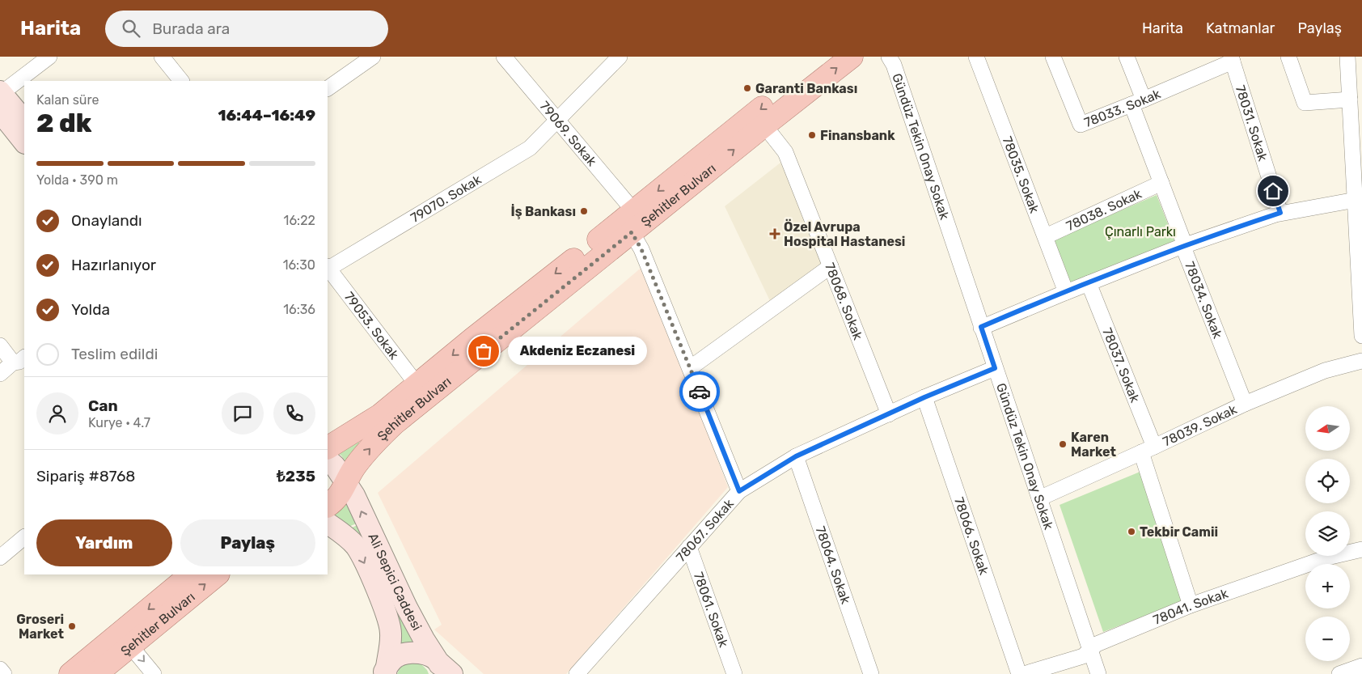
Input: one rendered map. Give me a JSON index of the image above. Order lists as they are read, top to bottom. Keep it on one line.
{"streets":{"main road":["Şehitler Bulvarı","Ali Sepici Caddesi"],"street":["78033. Sokak","78031. Sokak","79069. Sokak","Gündüz Tekin Onay Sokak","78035. Sokak","79070. Sokak","78038. Sokak","78034. Sokak","78068. Sokak","79053. Sokak","78037. Sokak","78039. Sokak","78067. Sokak","78066. Sokak","78064. Sokak","78041. Sokak","78061. Sokak"]},"crossings":[["78033. Sokak","78031. Sokak"],["78033. Sokak","78034. Sokak"],["79069. Sokak","Şehitler Bulvarı"],["79069. Sokak","79070. Sokak"],["79069. Sokak","78067. Sokak"],["Gündüz Tekin Onay Sokak","78039. Sokak"],["Gündüz Tekin Onay Sokak","78067. Sokak"],["Gündüz Tekin Onay Sokak","78041. Sokak"],["78035. Sokak","78038. Sokak"],["Şehitler Bulvarı","78068. Sokak"],["Şehitler Bulvarı","79053. Sokak"],["Şehitler Bulvarı","Ali Sepici Caddesi"],["79070. Sokak","79053. Sokak"],["78038. Sokak","78034. Sokak"],["78034. Sokak","78039. Sokak"],["78068. Sokak","78067. Sokak"],["78037. Sokak","78039. Sokak"],["78037. Sokak","78041. Sokak"],["78067. Sokak","78066. Sokak"],["78067. Sokak","78064. Sokak"],["78067. Sokak","78061. Sokak"]],"parks":["Çınarlı Parkı"],"places":{"other":["Garanti Bankası","Finansbank","İş Bankası","Akdeniz Eczanesi","Karen Market","Tekbir Camii","Groseri Market"],"health":["Özel Avrupa Hospital Hastanesi"]},"north":"left","page":{"header":"Harita","search":"Burada ara","nav":["Harita","Katmanlar","Paylaş"],"heading":["2 dk","Kalan süre","16:44–16:49"],"panel":["Can","Kurye · 4.7","Sipariş #8768","₺235"],"bar":"Yolda · 390 m","list":[["Onaylandı","16:22"],["Hazırlanıyor","16:30"],["Yolda","16:36"],"Teslim edildi"],"bubble":"Akdeniz Eczanesi","map_buttons":["+","−"],"buttons":["Yardım","Paylaş"]}}
